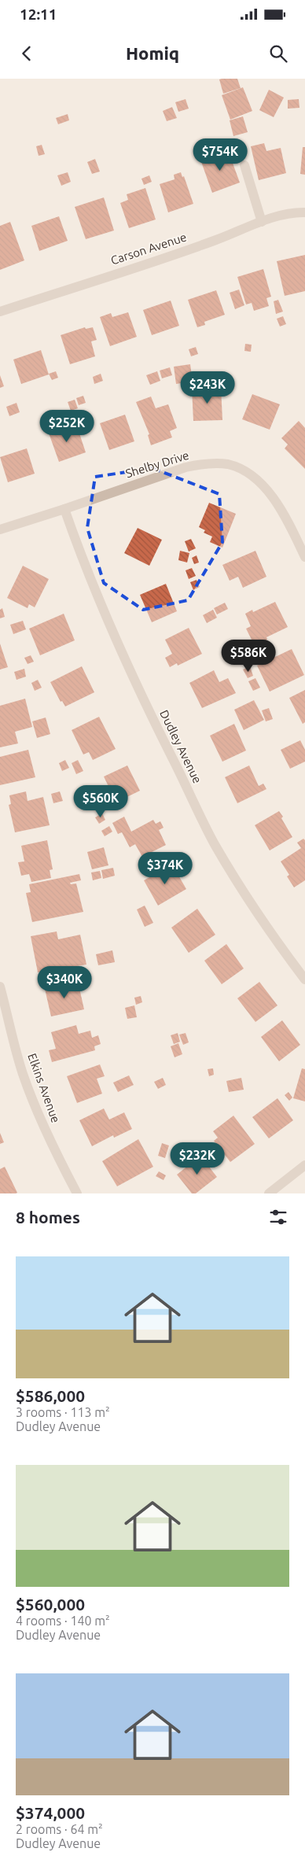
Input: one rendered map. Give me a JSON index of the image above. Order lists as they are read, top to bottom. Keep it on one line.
{"streets":{"street":["Carson Avenue","Shelby Drive","Dudley Avenue","Elkins Avenue"]},"crossings":[["Shelby Drive","Dudley Avenue"]],"page":{"status":"12:11","header":"Homiq","price":["$754K","$243K","$252K","$586K","$560K","$374K","$340K","$232K"],"heading":"8 homes","list":[{"name":"$586,000","note":"3 rooms · 113 m² · Dudley Avenue"},{"name":"$560,000","note":"4 rooms · 140 m² · Dudley Avenue"},{"name":"$374,000","note":"2 rooms · 64 m² · Dudley Avenue"}]}}
